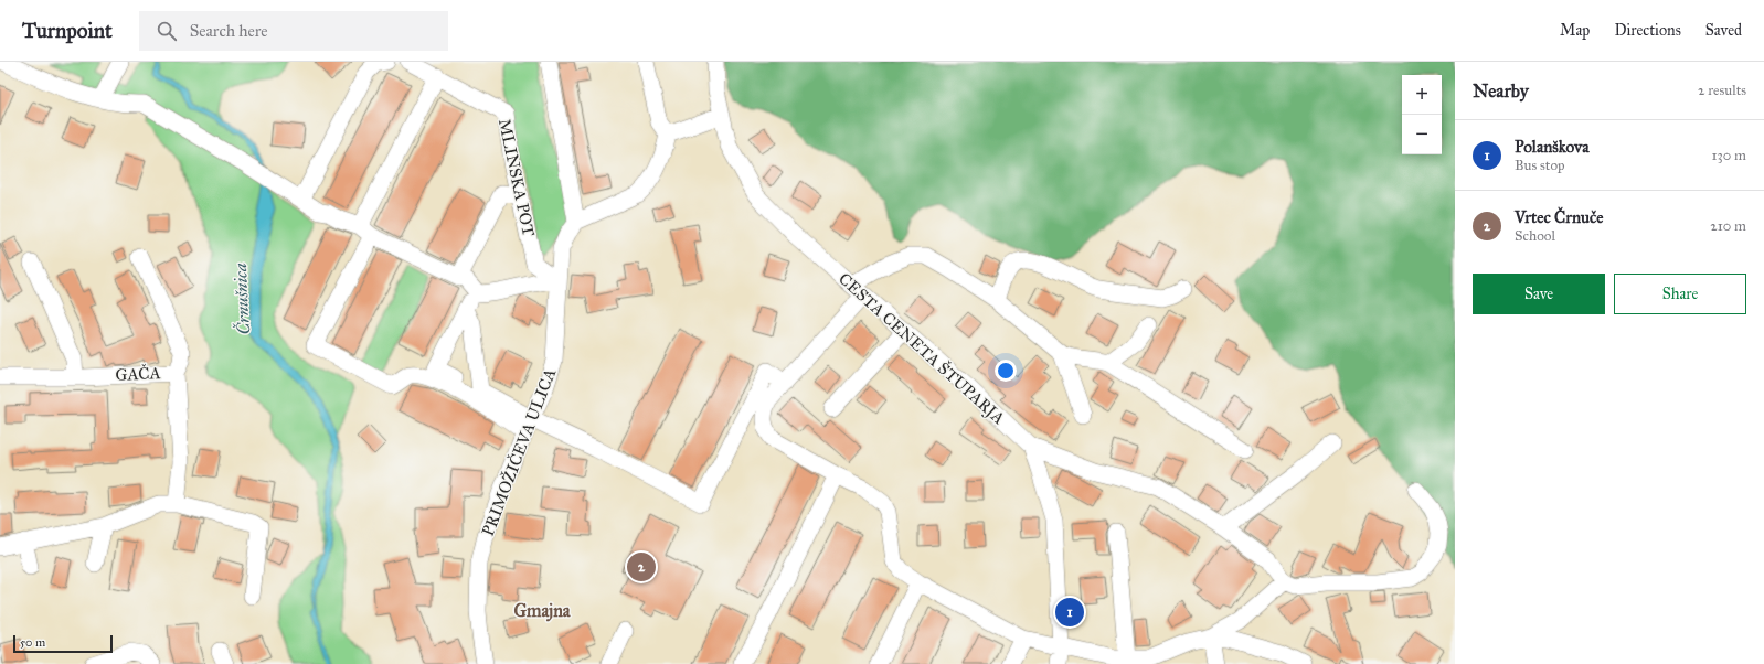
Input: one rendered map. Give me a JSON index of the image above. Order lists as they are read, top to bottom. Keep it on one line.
{"streets":{"street":["MLINSKA POT","CESTA CENETA ŠTUPARJA","GAČA","PRIMOŽIČEVA ULICA"]},"crossings":[["MLINSKA POT","PRIMOŽIČEVA ULICA"]],"districts":["Gmajna"],"water":["Črnušnica"],"scale_bar":"50 m","page":{"header":"Turnpoint","search":"Search here","nav":["Map","Directions","Saved"],"heading":["Nearby","2 results"],"map_buttons":["+","−"],"list":[{"mark":"1","name":"Polanškova","note":"Bus stop","value":"130 m"},{"mark":"2","name":"Vrtec Črnuče","note":"School","value":"210 m"}],"buttons":["Save","Share"],"pins":["2","1"],"scale":"50 m"}}
